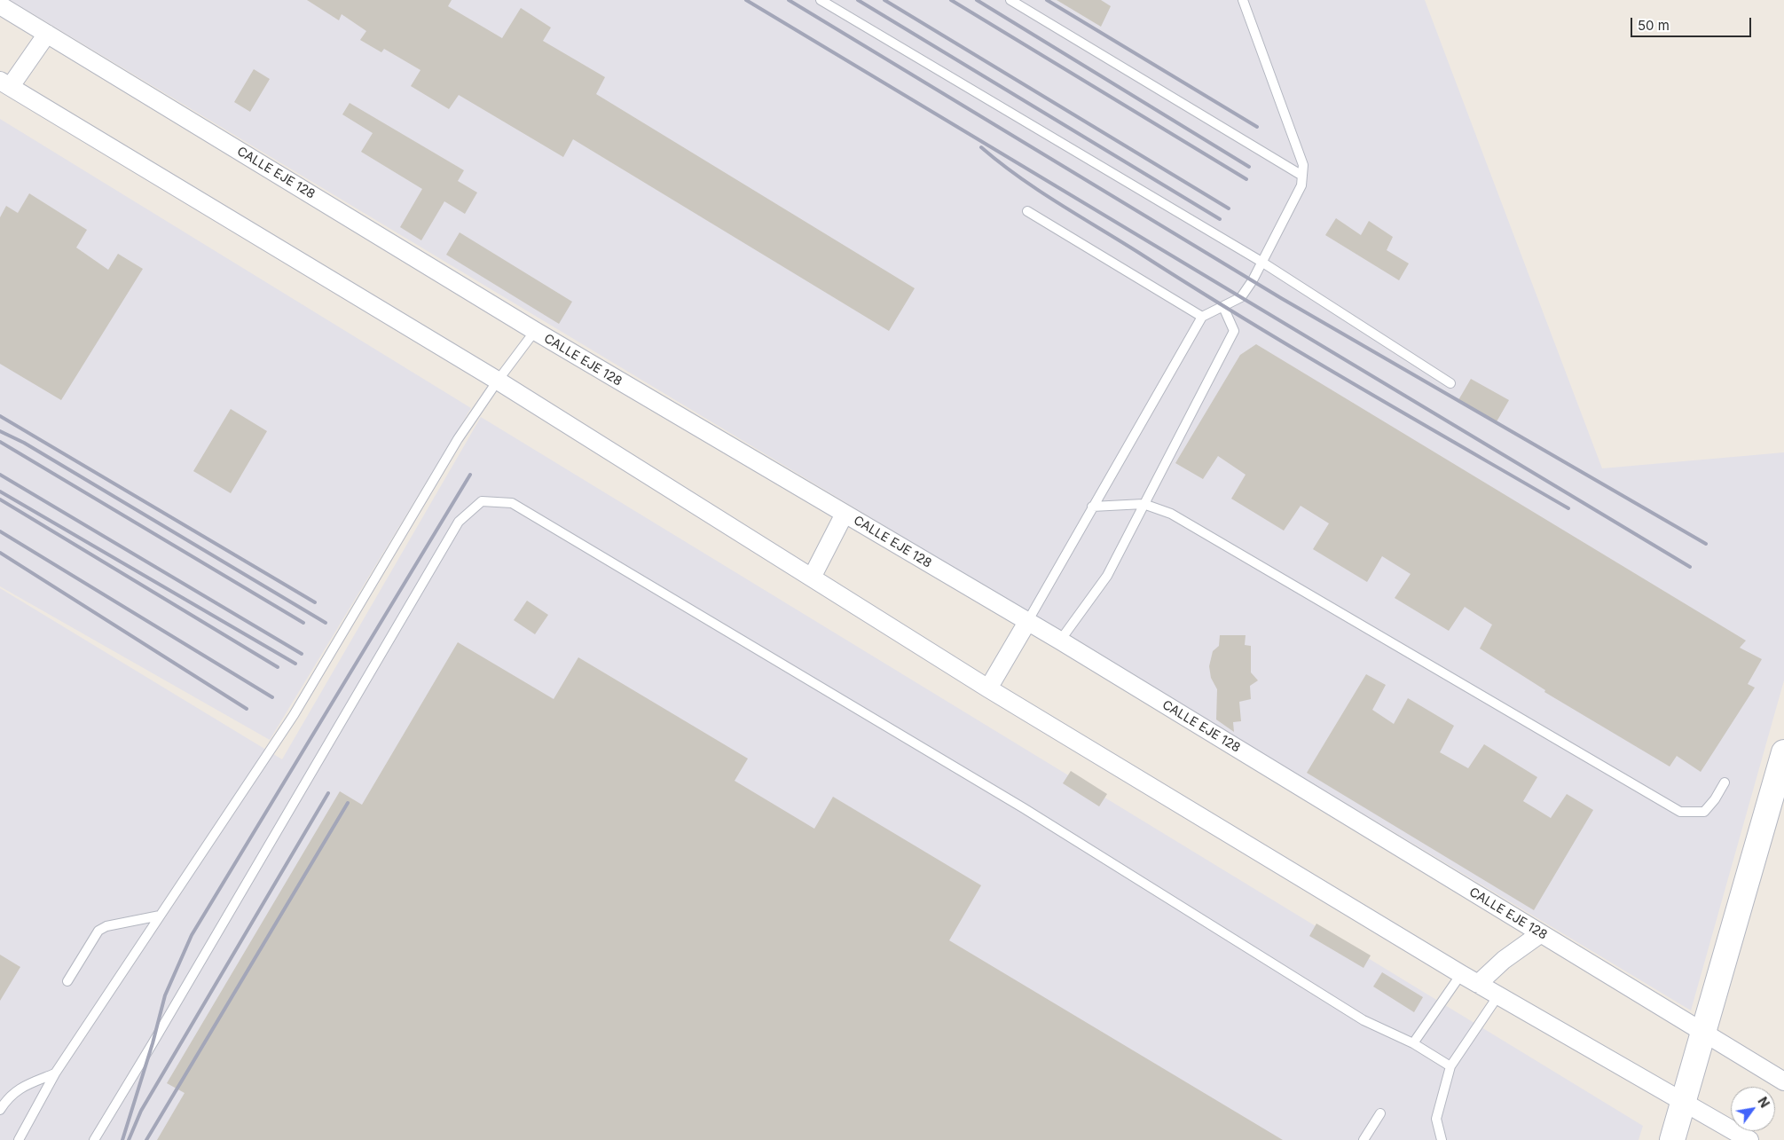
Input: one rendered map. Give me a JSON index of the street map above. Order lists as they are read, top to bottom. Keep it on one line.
{"streets":{"street":["CALLE EJE 128"]},"scale_bar":"50 m","north":"top right"}
